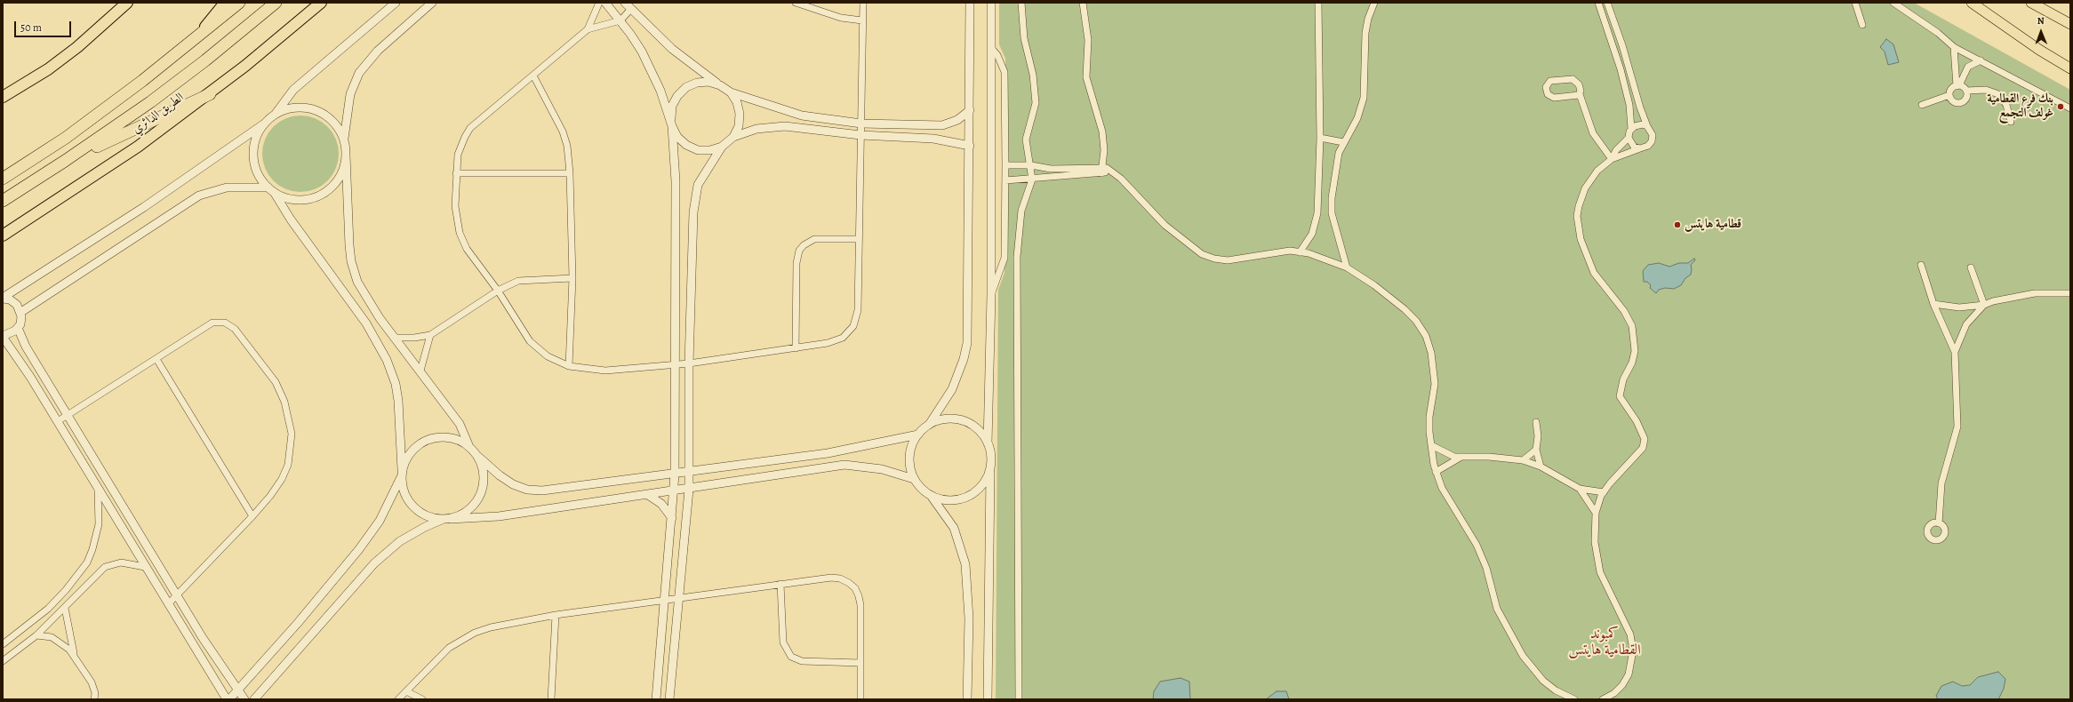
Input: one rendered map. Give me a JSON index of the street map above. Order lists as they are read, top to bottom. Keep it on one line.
{"streets":{"highway":["الطريق الدائري"]},"districts":["كمبوند القطامية هايتس"],"places":["بنك فرع القطامية غولف التجمع","قطامية هايتس"],"scale_bar":"50 m","north":"top"}
